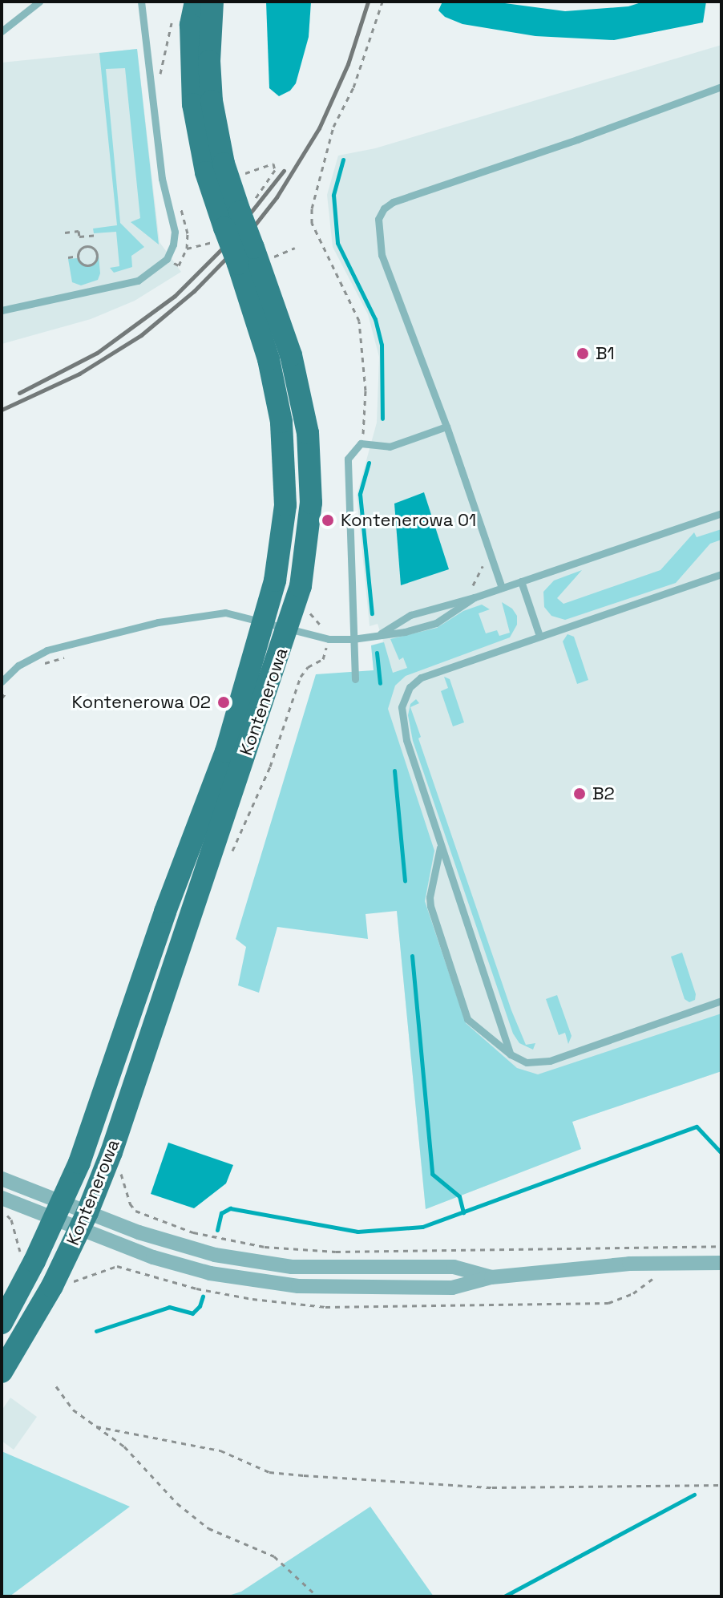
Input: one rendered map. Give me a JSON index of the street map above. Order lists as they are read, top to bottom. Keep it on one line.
{"streets":{"main road":["Kontenerowa"]},"places":["B1","Kontenerowa 01","Kontenerowa 02","B2"]}
